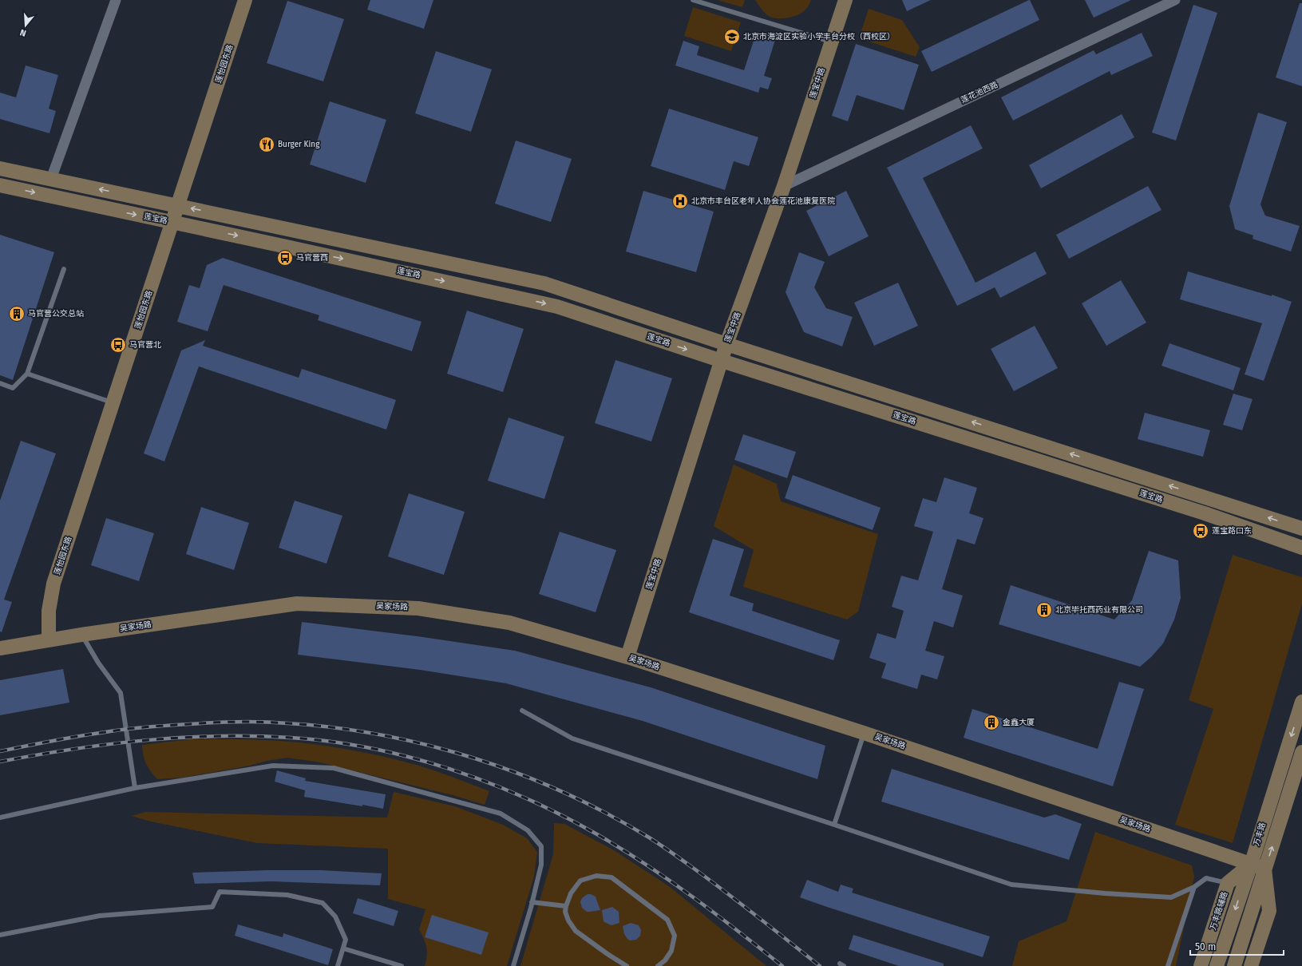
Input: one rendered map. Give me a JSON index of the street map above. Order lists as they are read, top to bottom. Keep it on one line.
{"streets":{"main road":["莲怡园东路","莲宝中路","莲宝路","吴家场路","万丰路","万丰路辅路"],"street":["莲花池西路"]},"crossings":[["莲怡园东路","莲宝路"],["莲怡园东路","吴家场路"],["莲宝中路","莲花池西路"],["莲宝中路","莲宝路"],["莲宝中路","吴家场路"],["吴家场路","万丰路"],["万丰路","万丰路辅路"]],"places":{"school or university":["北京市海淀区实验小学丰台分校（西校区）"],"restaurant":["Burger King"],"hospital":["北京市丰台区老年人协会莲花池康复医院"],"bus stop":["马官营西","马官营北","莲宝路口东"],"building":["马官营公交总站","北京毕托西药业有限公司","金鑫大厦"]},"scale_bar":"50 m","north":"bottom"}
